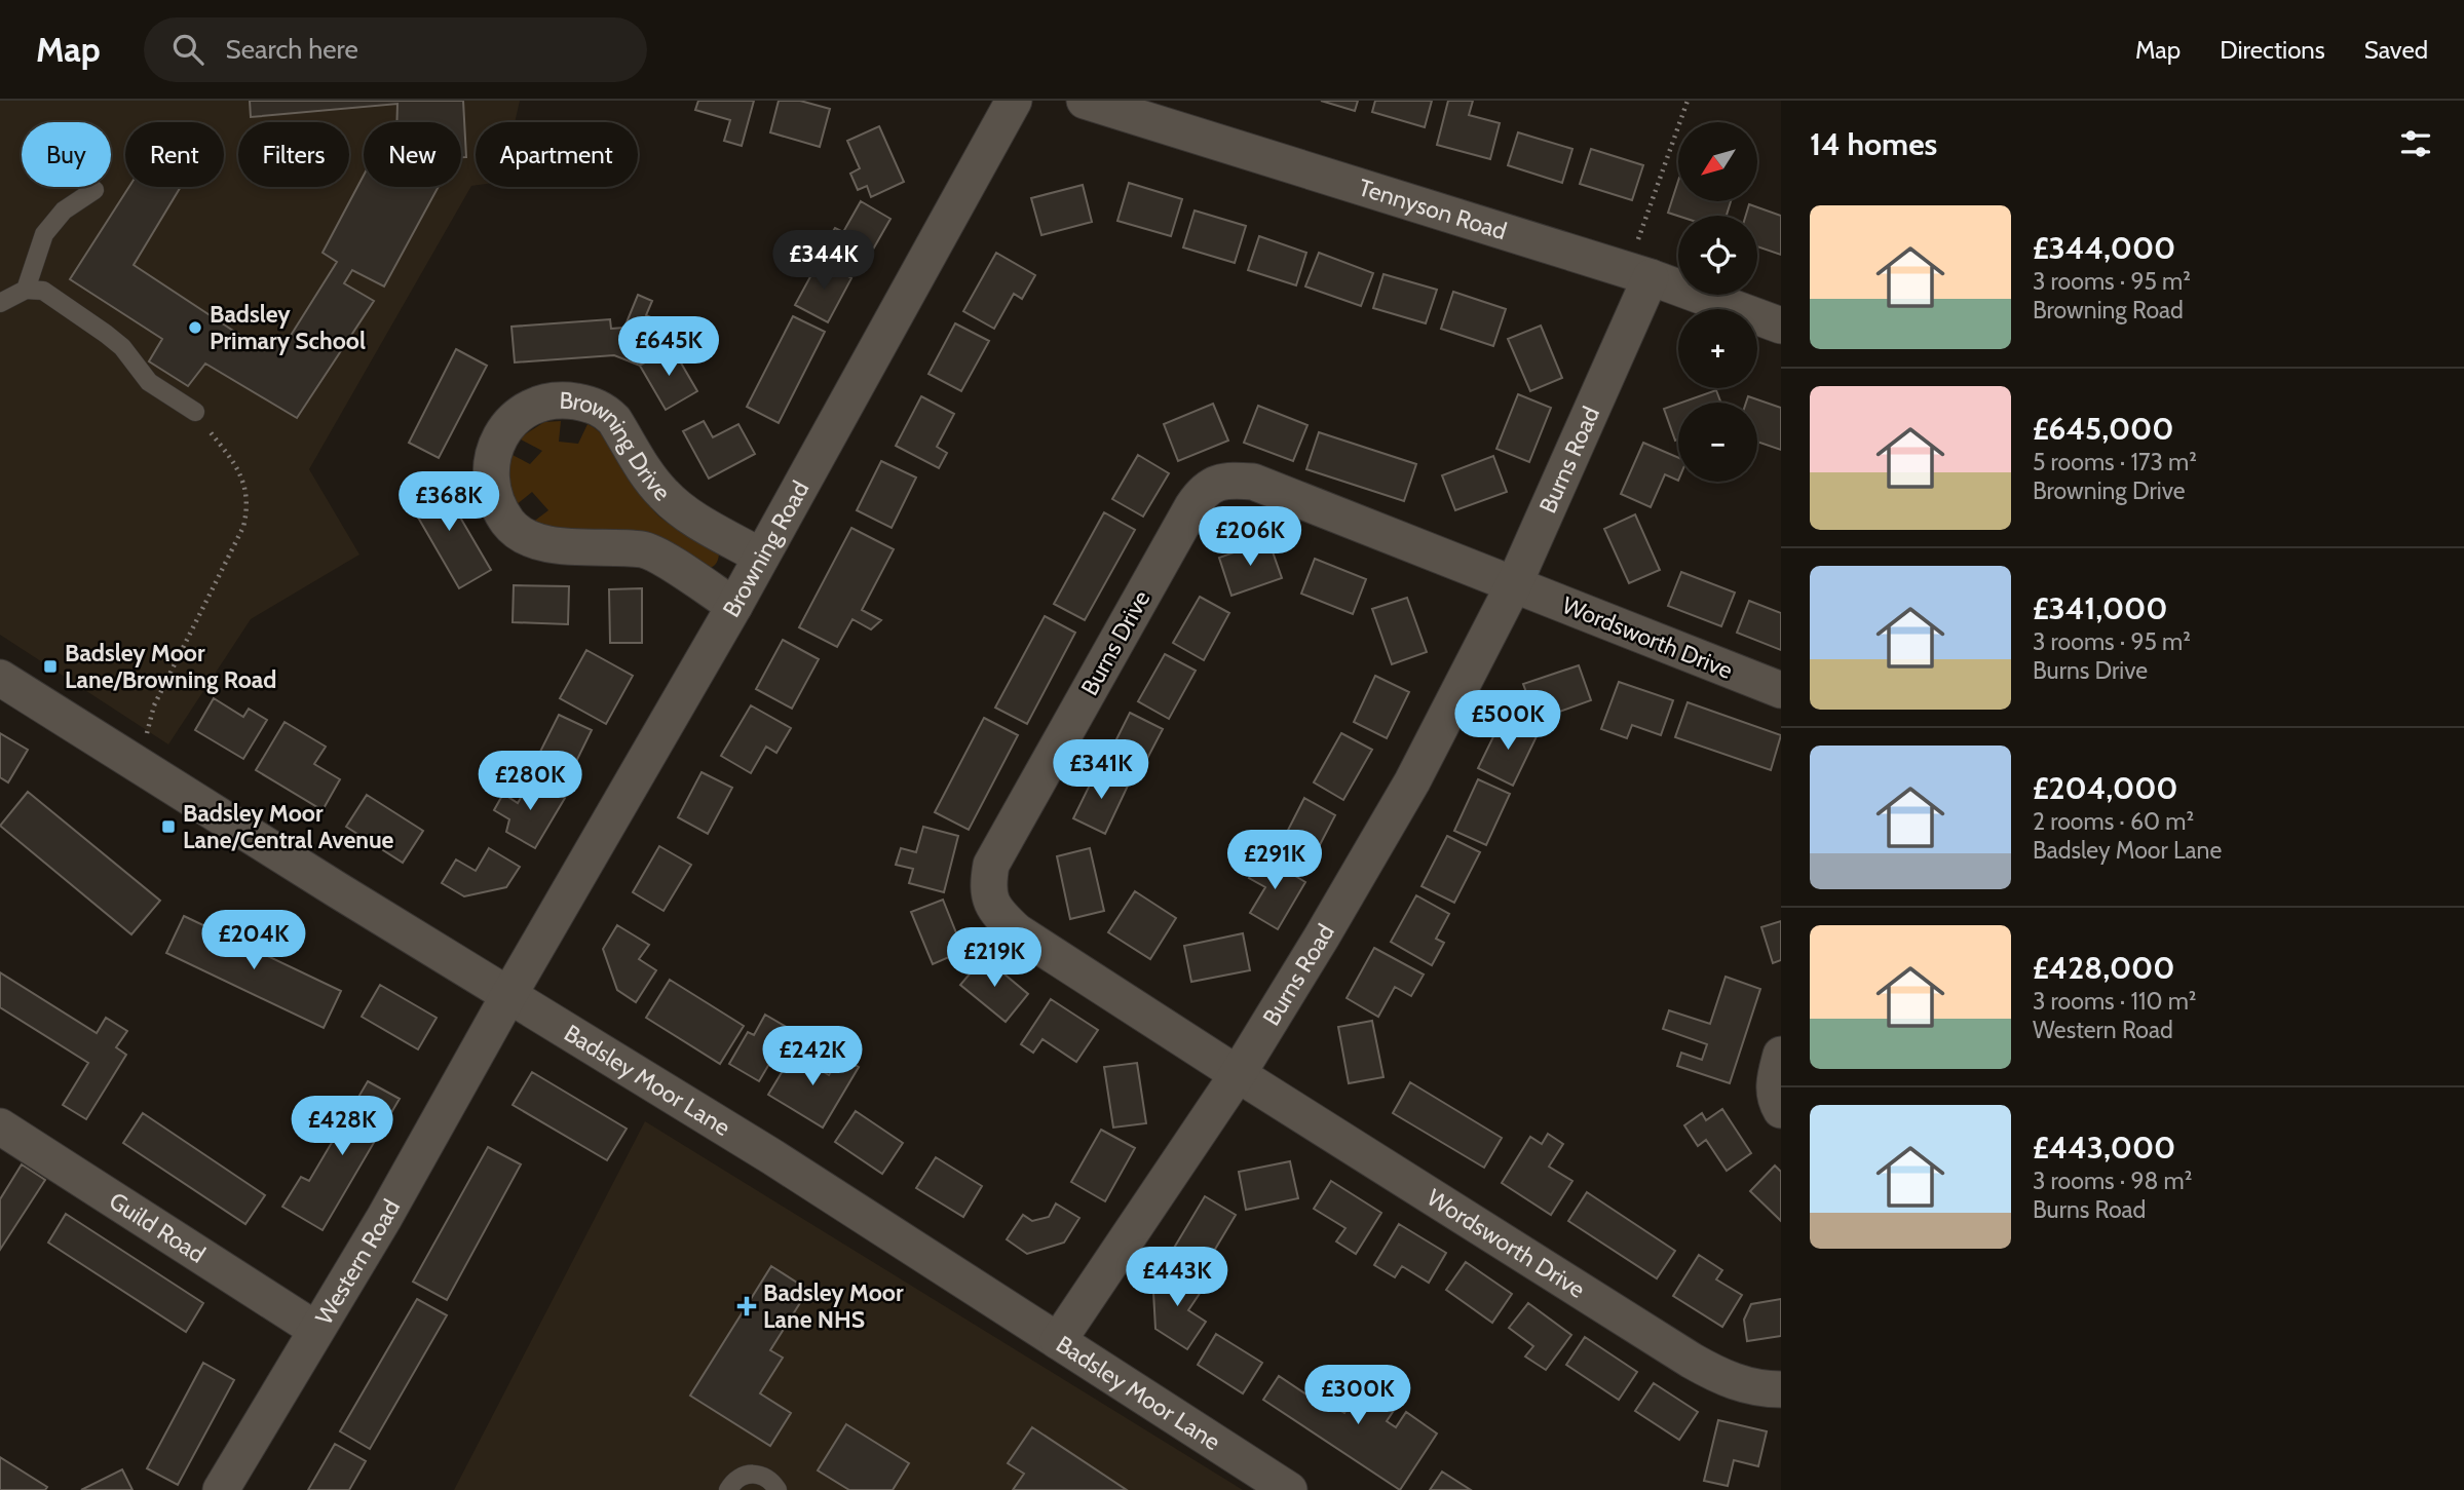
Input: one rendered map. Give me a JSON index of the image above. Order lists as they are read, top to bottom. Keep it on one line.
{"streets":{"street":["Tennyson Road","Browning Drive","Burns Road","Browning Road","Wordsworth Drive","Burns Drive","Badsley Moor Lane","Guild Road","Western Road"]},"crossings":[["Tennyson Road","Burns Road"],["Browning Drive","Browning Road"],["Burns Road","Wordsworth Drive"],["Burns Road","Burns Drive"],["Burns Road","Badsley Moor Lane"],["Browning Road","Badsley Moor Lane"],["Browning Road","Western Road"],["Wordsworth Drive","Burns Drive"],["Badsley Moor Lane","Western Road"],["Guild Road","Western Road"]],"places":{"other":["Badsley Primary School"],"transit":["Badsley Moor Lane/Browning Road","Badsley Moor Lane/Central Avenue"],"health":["Badsley Moor Lane NHS"]},"north":"bottom left","page":{"header":"Map","search":"Search here","nav":["Map","Directions","Saved"],"heading":"14 homes","map_buttons":["+","−"],"chip":["Buy","Rent","Filters","New","Apartment"],"list":[{"name":"£344,000","note":"3 rooms · 95 m² · Browning Road"},{"name":"£645,000","note":"5 rooms · 173 m² · Browning Drive"},{"name":"£341,000","note":"3 rooms · 95 m² · Burns Drive"},{"name":"£204,000","note":"2 rooms · 60 m² · Badsley Moor Lane"},{"name":"£428,000","note":"3 rooms · 110 m² · Western Road"},{"name":"£443,000","note":"3 rooms · 98 m² · Burns Road"}],"price":["£344K","£645K","£368K","£206K","£500K","£341K","£280K","£291K","£204K","£219K","£242K","£428K","£443K","£300K"]}}
